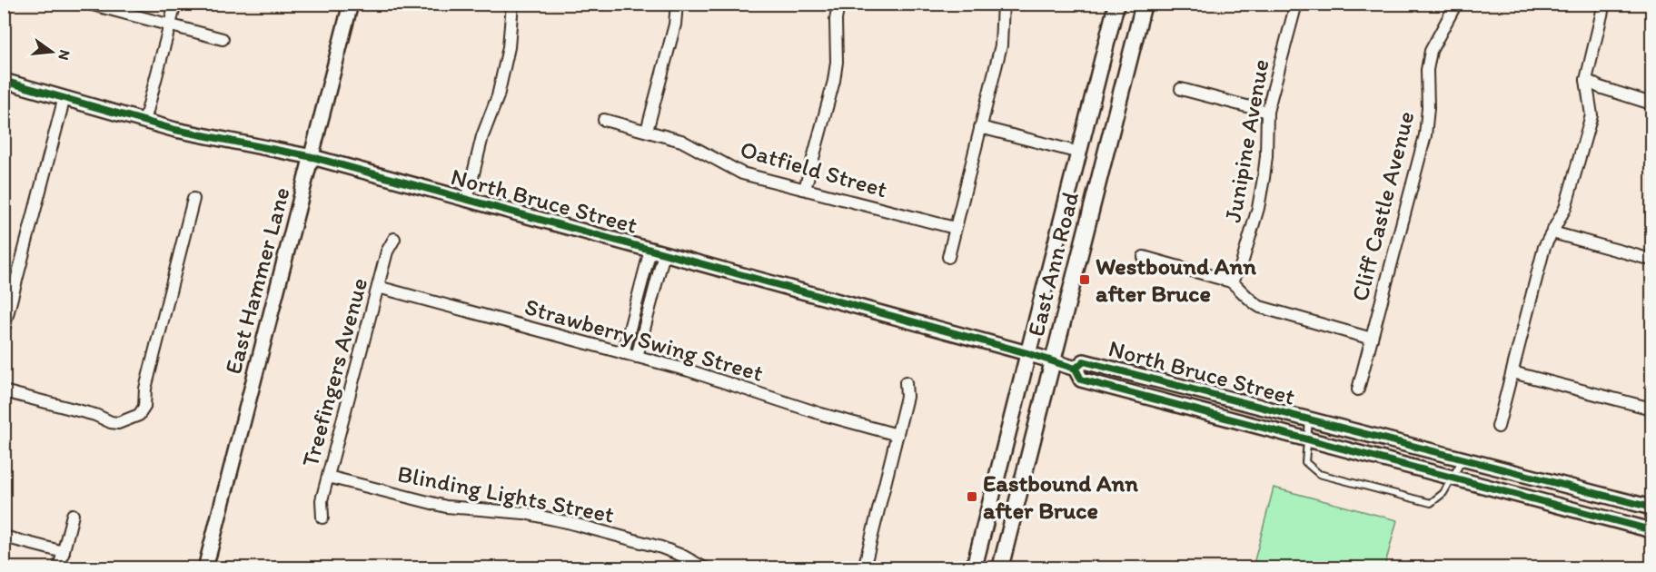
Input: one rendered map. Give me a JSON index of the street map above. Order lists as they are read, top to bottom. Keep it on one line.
{"streets":{"main road":["East Ann Road"],"street":["Junipine Avenue","Oatfield Street","North Bruce Street","Cliff Castle Avenue","East Hammer Lane","Strawberry Swing Street","Treefingers Avenue","Blinding Lights Street"]},"crossings":[["North Bruce Street","East Ann Road"],["North Bruce Street","East Hammer Lane"],["Strawberry Swing Street","Treefingers Avenue"],["Treefingers Avenue","Blinding Lights Street"]],"places":{"transit":["Westbound Ann after Bruce","Eastbound Ann after Bruce"]},"north":"right"}
